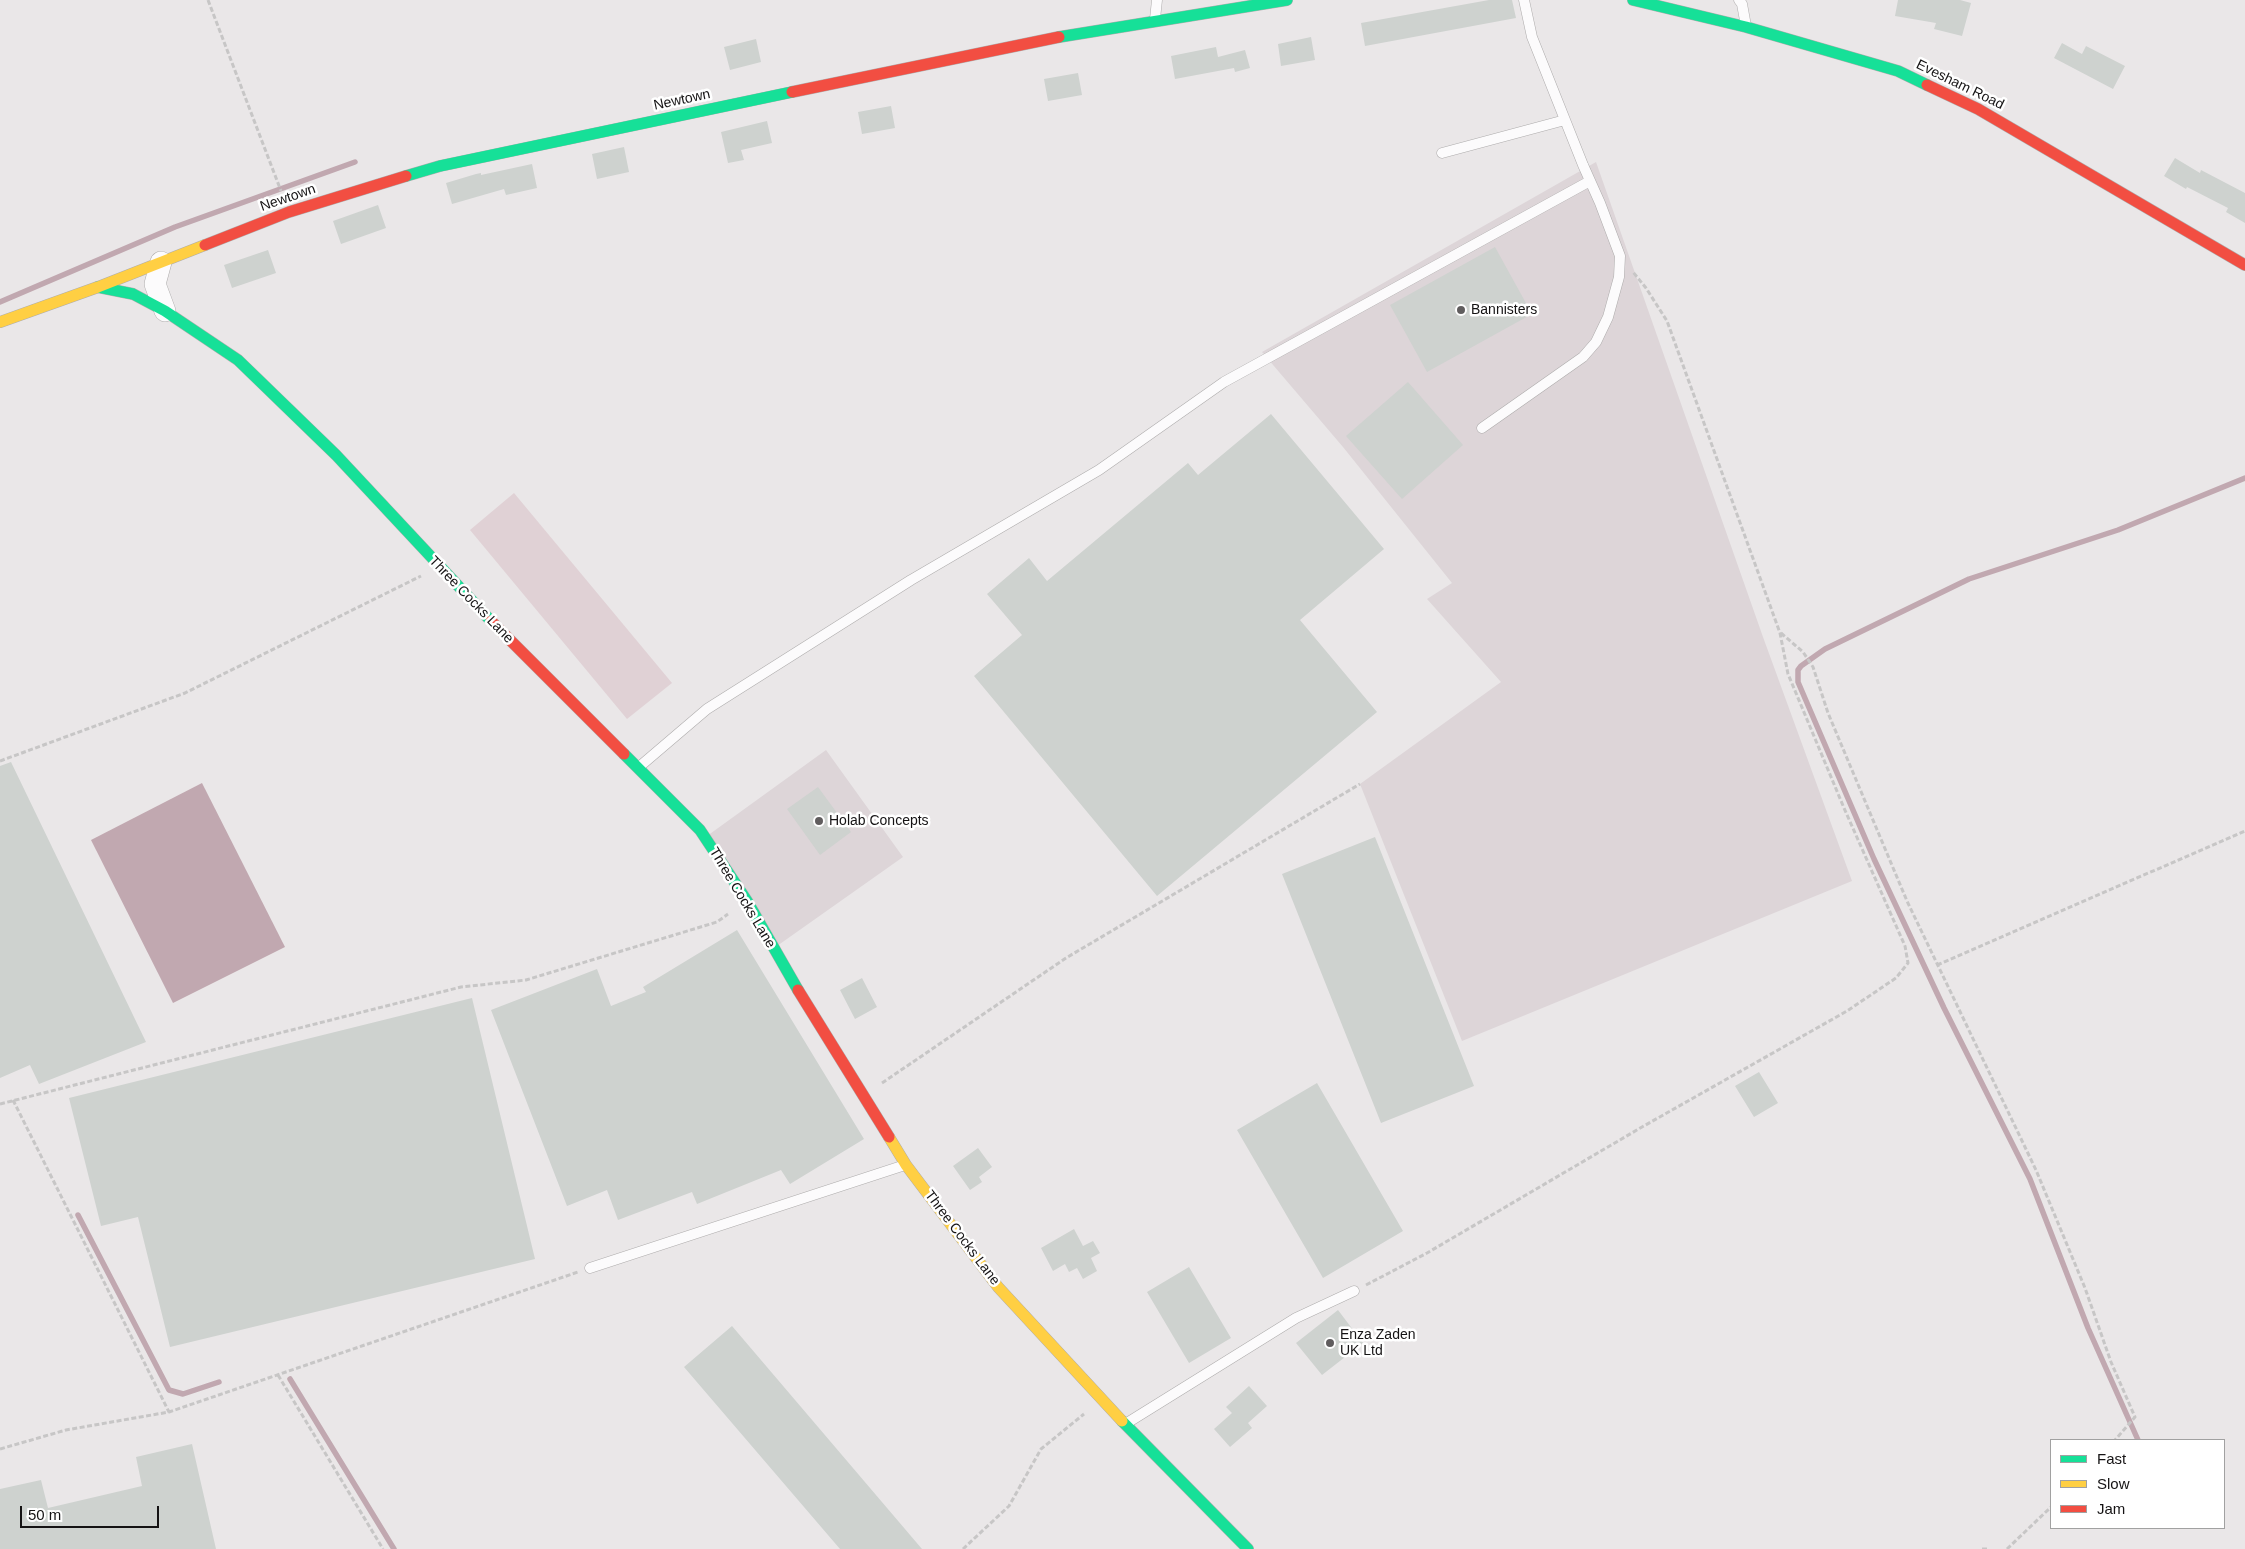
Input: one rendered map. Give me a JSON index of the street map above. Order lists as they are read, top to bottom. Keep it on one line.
{"streets":{"main road":["Evesham Road","Newtown","Three Cocks Lane"]},"crossings":[["Newtown","Three Cocks Lane"]],"places":["Bannisters","Holab Concepts","Enza Zaden UK Ltd"],"legend":["Fast","Slow","Jam"],"scale_bar":"50 m"}
